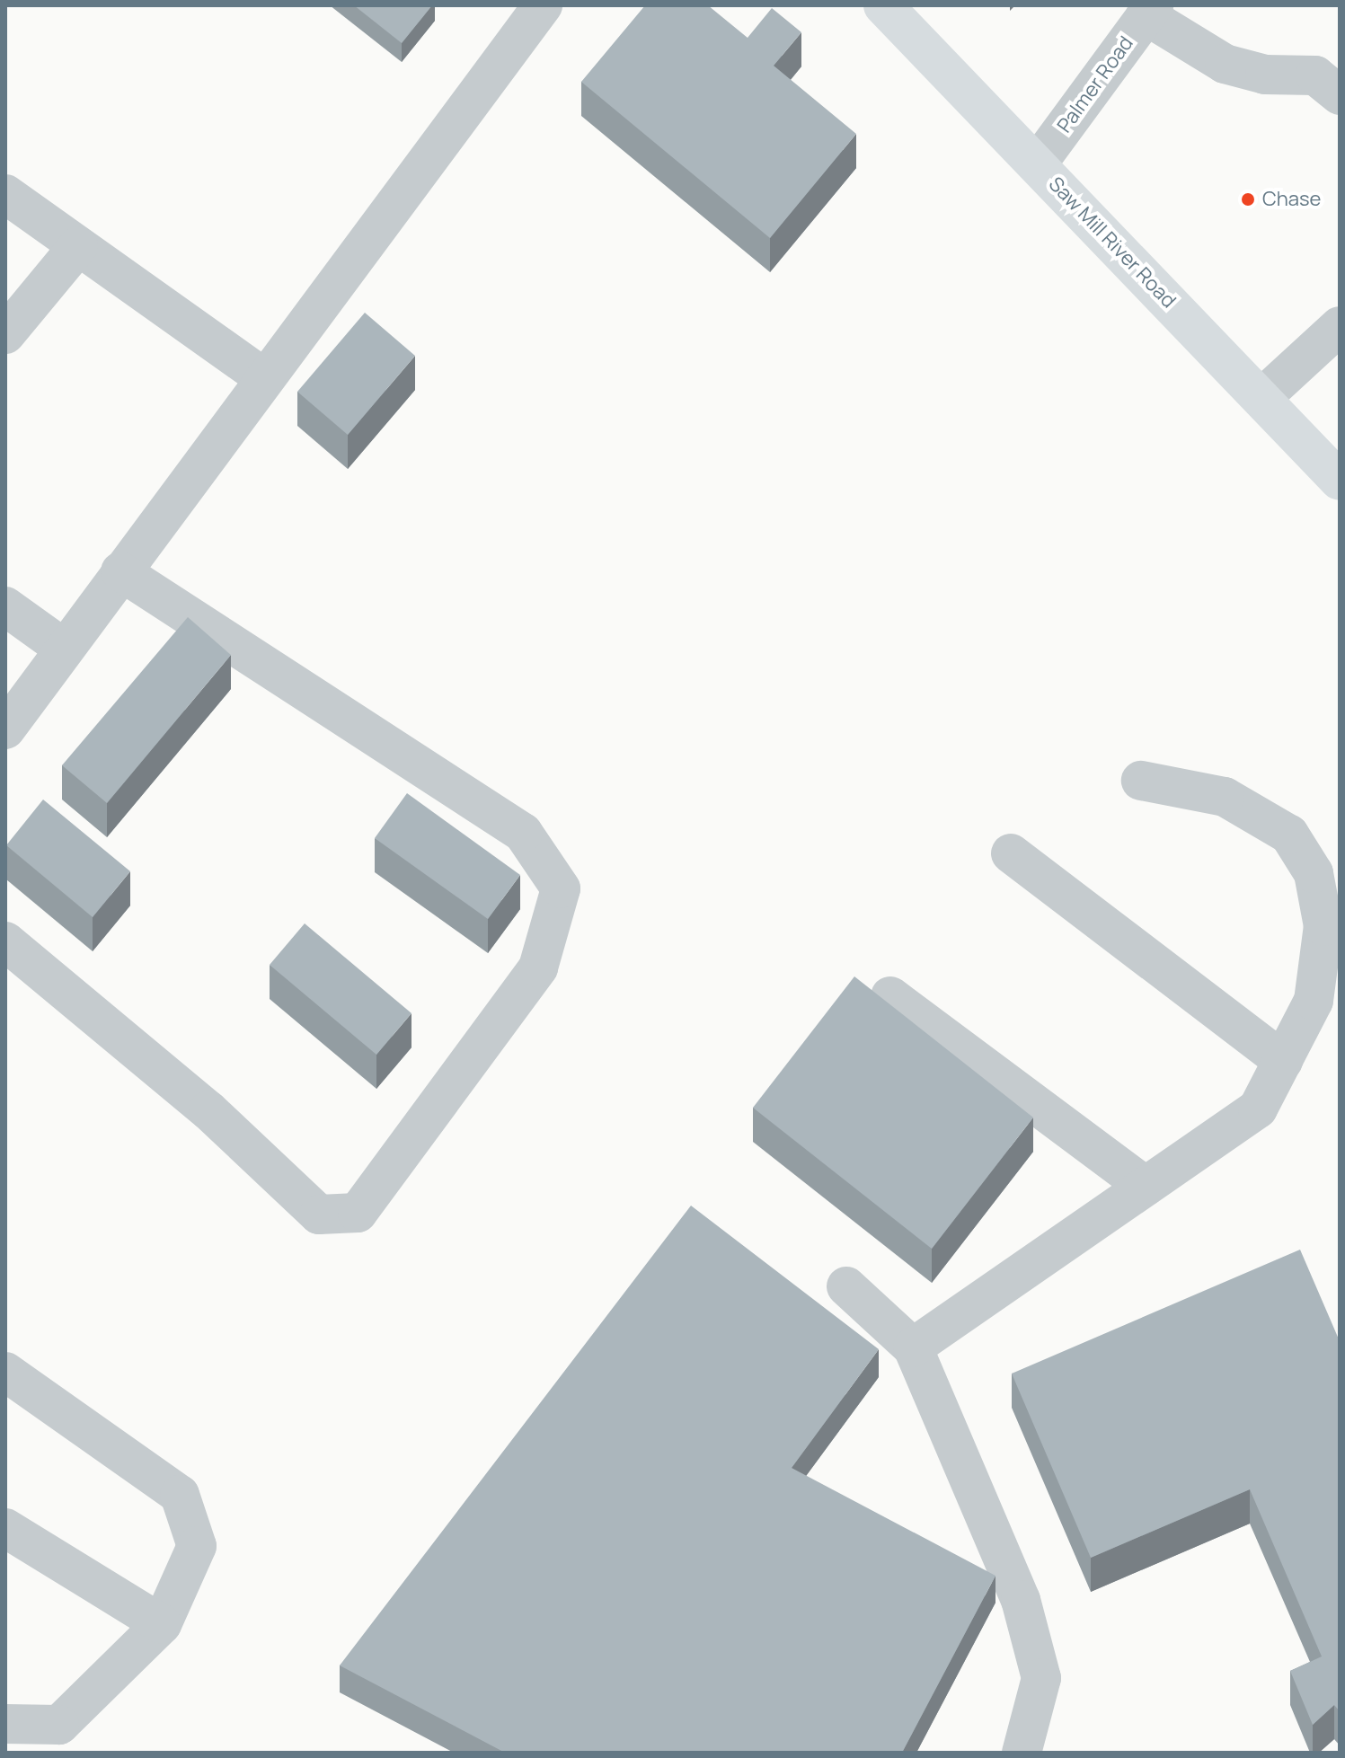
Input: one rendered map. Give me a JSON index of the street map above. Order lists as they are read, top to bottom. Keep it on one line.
{"streets":{"main road":["Saw Mill River Road"],"street":["Palmer Road"]},"crossings":[["Palmer Road","Saw Mill River Road"]],"places":["Chase"]}
